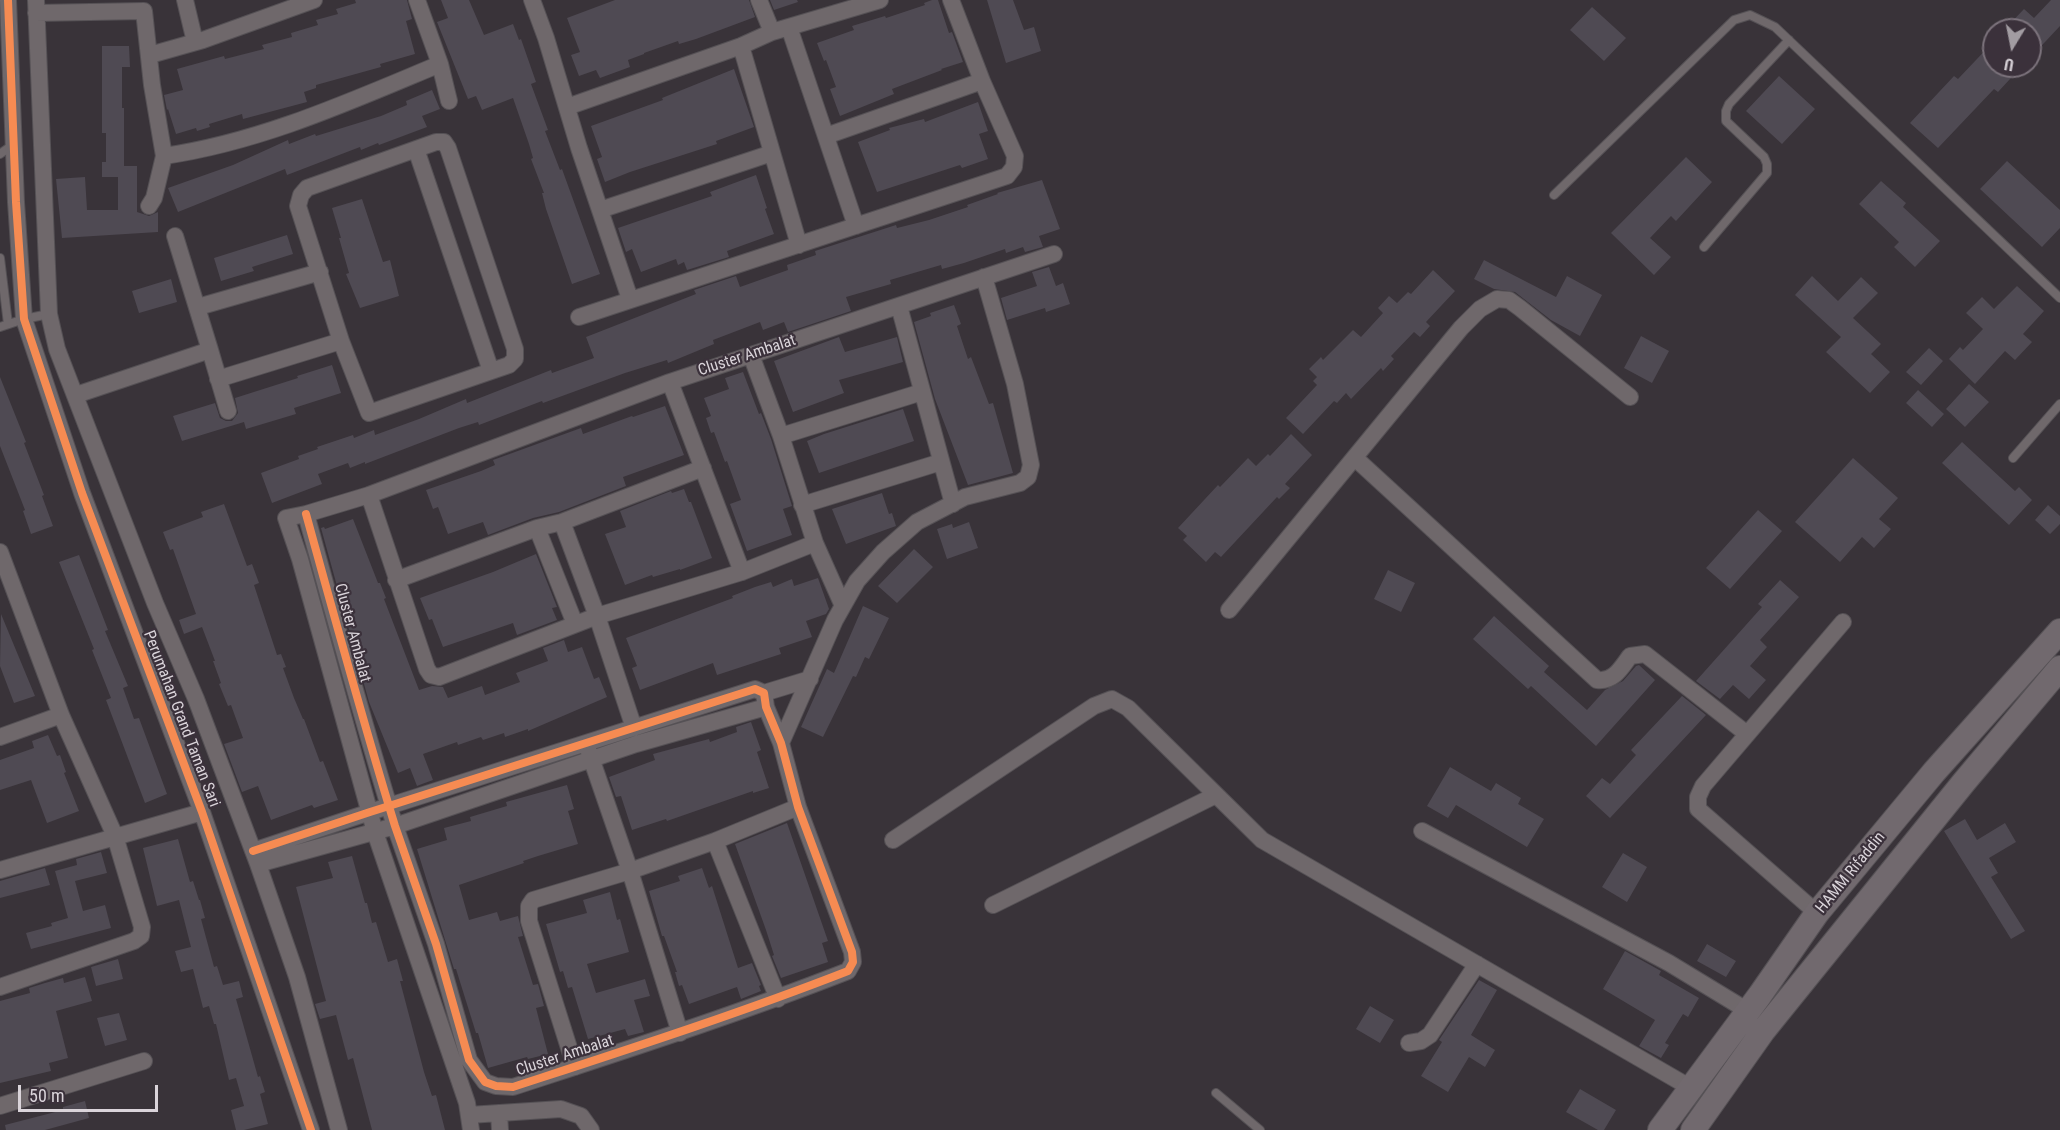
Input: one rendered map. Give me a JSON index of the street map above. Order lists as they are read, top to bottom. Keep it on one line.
{"streets":{"main road":["HAMM Rifaddin"],"street":["Cluster Ambalat","Perumahan Grand Taman Sari"]},"scale_bar":"50 m","north":"bottom"}
